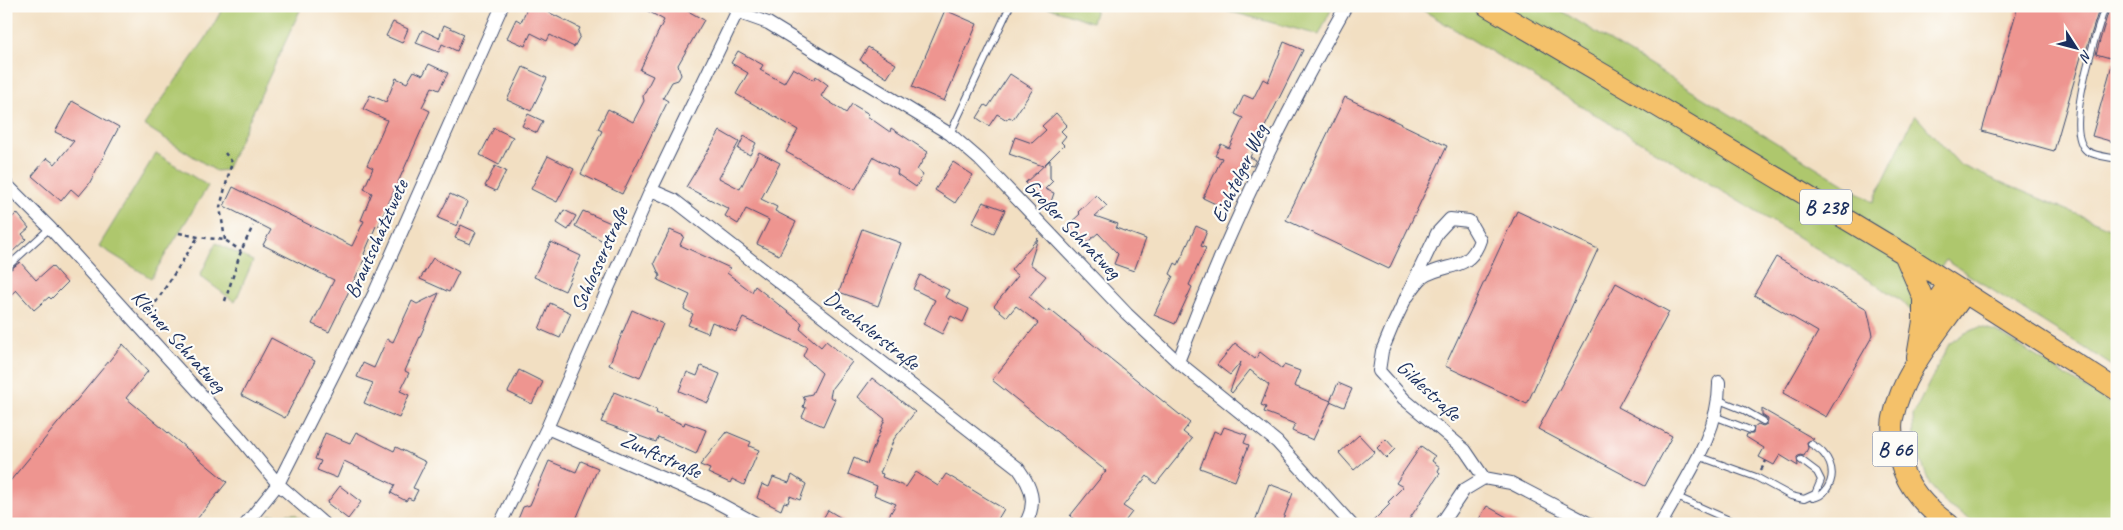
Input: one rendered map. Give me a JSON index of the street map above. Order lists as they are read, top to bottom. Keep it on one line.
{"streets":{"main road":["B 238","B 66"],"street":["Eichtelger Weg","Großer Schratweg","Brautschatztwete","Schlosserstraße","Drechslerstraße","Kleiner Schratweg","Gildestraße","Zunftstraße"]},"crossings":[["Eichtelger Weg","Großer Schratweg"],["B 238","B 66"],["Großer Schratweg","Schlosserstraße"],["Brautschatztwete","Kleiner Schratweg"],["Schlosserstraße","Drechslerstraße"],["Schlosserstraße","Zunftstraße"]],"north":"bottom right"}
